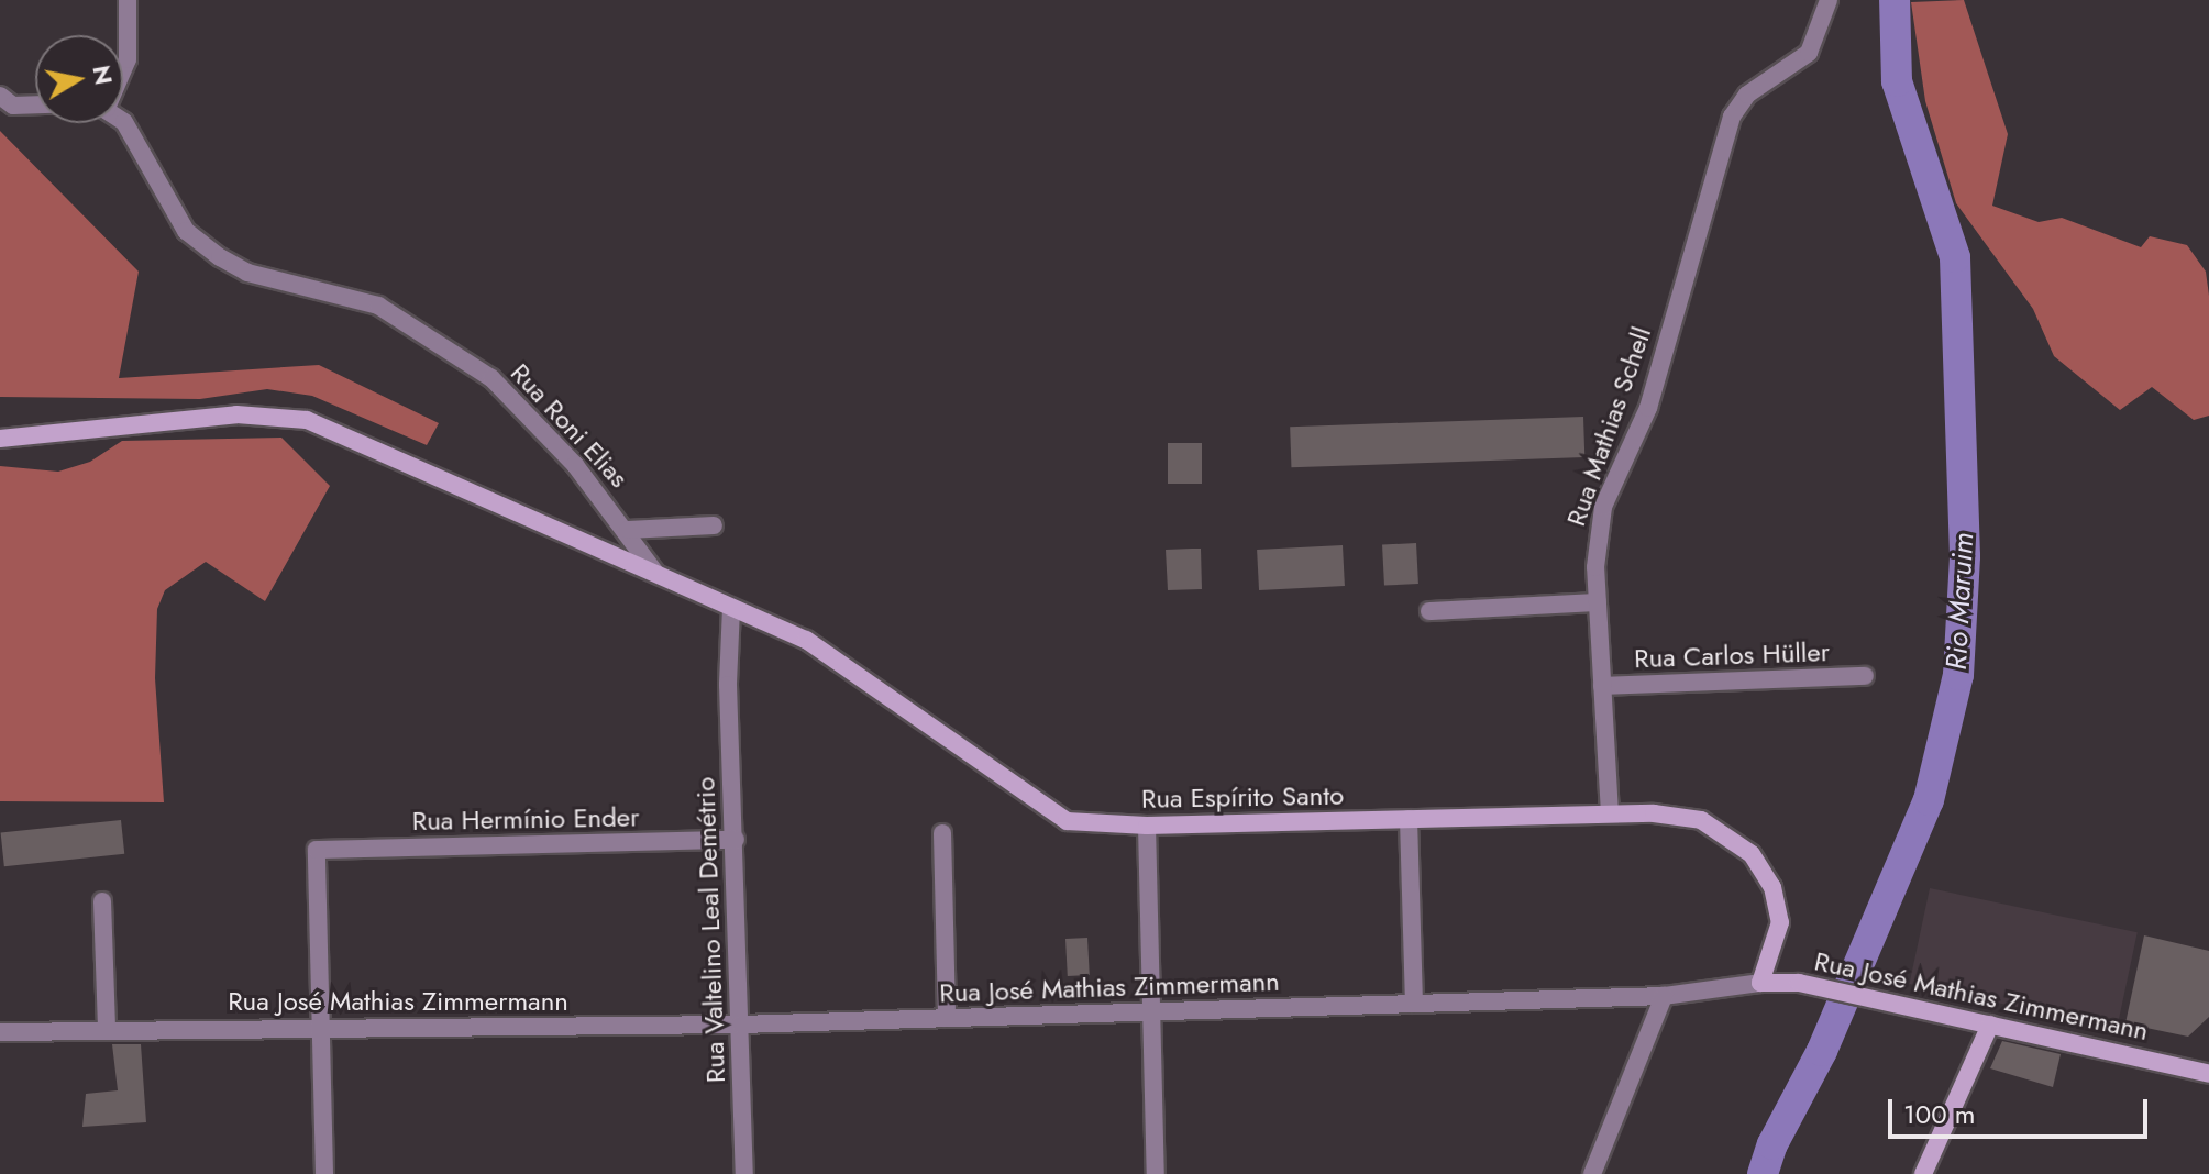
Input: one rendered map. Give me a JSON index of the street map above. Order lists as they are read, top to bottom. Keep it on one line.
{"streets":{"street":["Rua Roni Elias","Rua Mathias Schell","Rua Carlos Hüller","Rua Espírito Santo","Rua Hermínio Ender","Rua Valtelino Leal Demétrio","Rua José Mathias Zimmermann"]},"crossings":[["Rua Roni Elias","Rua Espírito Santo"],["Rua Mathias Schell","Rua Carlos Hüller"],["Rua Mathias Schell","Rua Espírito Santo"],["Rua Espírito Santo","Rua Valtelino Leal Demétrio"],["Rua Espírito Santo","Rua José Mathias Zimmermann"],["Rua Hermínio Ender","Rua Valtelino Leal Demétrio"],["Rua Hermínio Ender","Rua José Mathias Zimmermann"],["Rua Valtelino Leal Demétrio","Rua José Mathias Zimmermann"]],"water":["Rio Maruim"],"scale_bar":"100 m","north":"right"}
